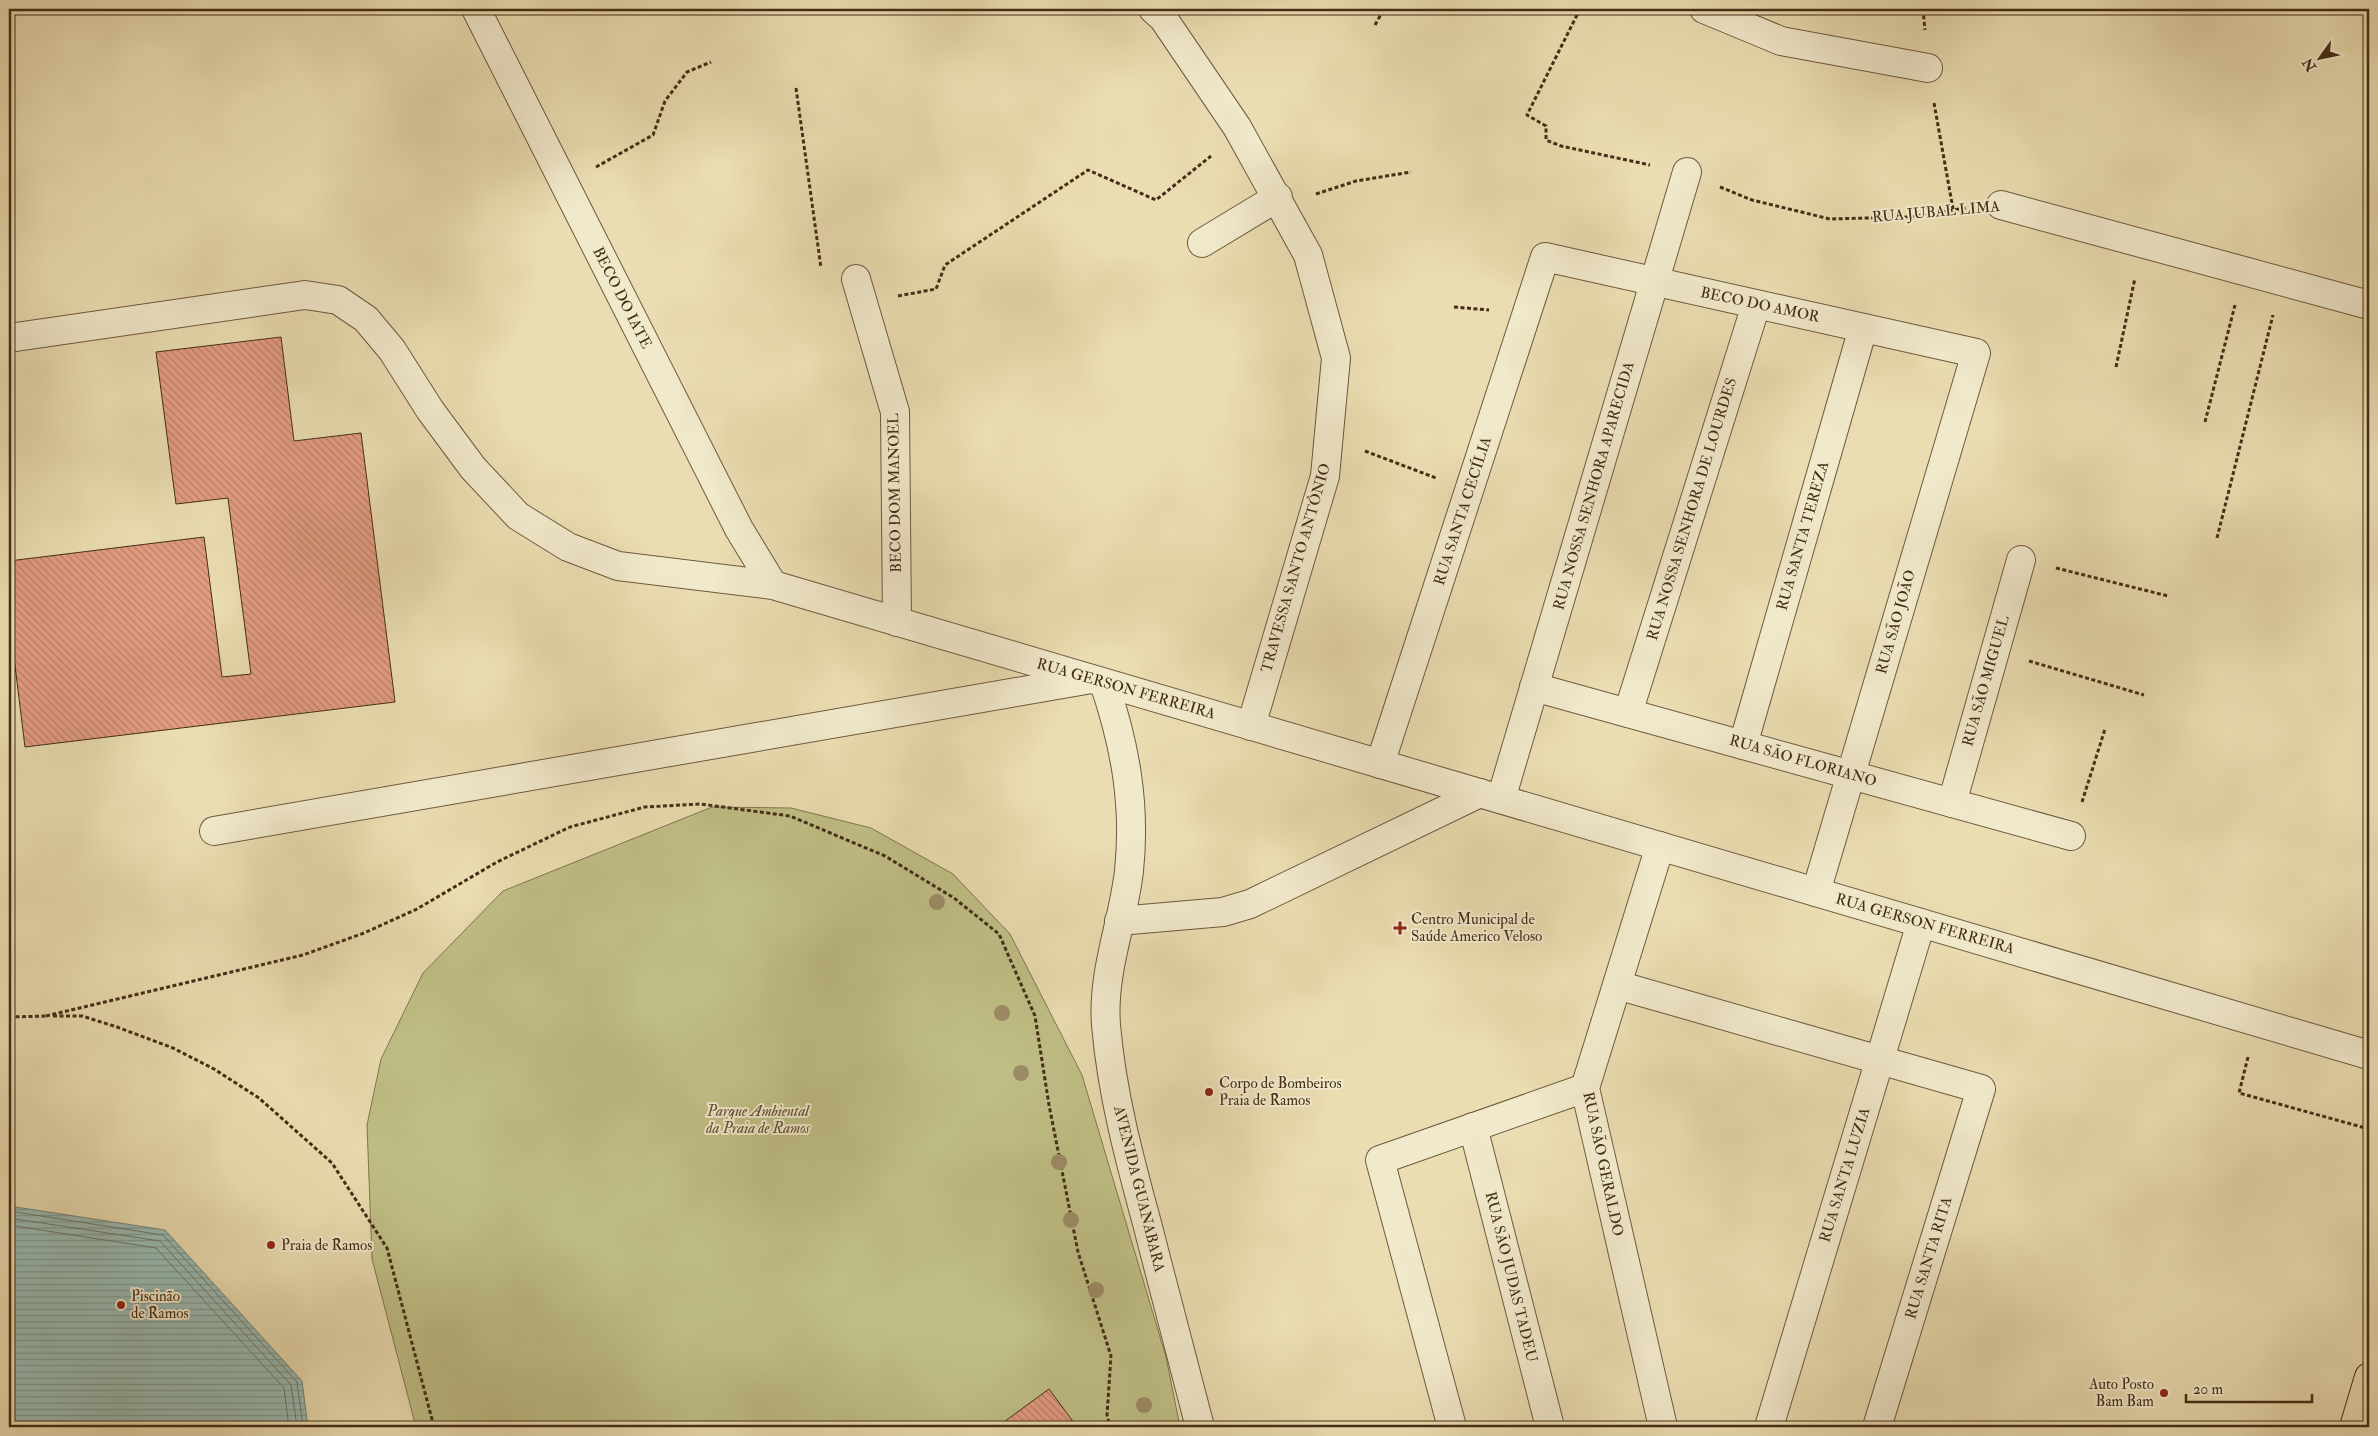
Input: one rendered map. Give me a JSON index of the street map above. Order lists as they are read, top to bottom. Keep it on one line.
{"streets":{"street":["RUA JUBAL LIMA","BECO DO IATE","BECO DO AMOR","RUA NOSSA SENHORA APARECIDA","BECO DOM MANOEL","RUA NOSSA SENHORA DE LOURDES","RUA SANTA CECÍLIA","RUA SANTA TEREZA","TRAVESSA SANTO ANTÔNIO","RUA SÃO JOÃO","RUA SÃO MIGUEL","RUA GERSON FERREIRA","RUA SÃO FLORIANO","RUA SÃO GERALDO","RUA SANTA LUZIA","AVENIDA GUANABARA","RUA SANTA RITA","RUA SÃO JUDAS TADEU"]},"crossings":[["RUA JUBAL LIMA","RUA NOSSA SENHORA APARECIDA"],["BECO DO IATE","RUA GERSON FERREIRA"],["BECO DO AMOR","RUA NOSSA SENHORA APARECIDA"],["BECO DO AMOR","RUA NOSSA SENHORA DE LOURDES"],["BECO DO AMOR","RUA SANTA CECÍLIA"],["BECO DO AMOR","RUA SANTA TEREZA"],["BECO DO AMOR","RUA SÃO JOÃO"],["RUA NOSSA SENHORA APARECIDA","RUA GERSON FERREIRA"],["RUA NOSSA SENHORA APARECIDA","RUA SÃO FLORIANO"],["BECO DOM MANOEL","RUA GERSON FERREIRA"],["RUA NOSSA SENHORA DE LOURDES","RUA SÃO FLORIANO"],["RUA SANTA CECÍLIA","RUA GERSON FERREIRA"],["RUA SANTA TEREZA","RUA SÃO FLORIANO"],["TRAVESSA SANTO ANTÔNIO","RUA GERSON FERREIRA"],["RUA SÃO JOÃO","RUA GERSON FERREIRA"],["RUA SÃO JOÃO","RUA SÃO FLORIANO"],["RUA SÃO MIGUEL","RUA SÃO FLORIANO"],["RUA GERSON FERREIRA","RUA SÃO GERALDO"],["RUA GERSON FERREIRA","RUA SANTA LUZIA"],["RUA GERSON FERREIRA","AVENIDA GUANABARA"],["RUA SANTA LUZIA","RUA SANTA RITA"]],"parks":["Parque Ambiental da Praia de Ramos"],"places":{"health":["Centro Municipal de Saúde Americo Veloso"],"other":["Corpo de Bombeiros Praia de Ramos","Praia de Ramos","Piscinão de Ramos","Auto Posto Bam Bam"]},"scale_bar":"20 m","north":"bottom left"}
